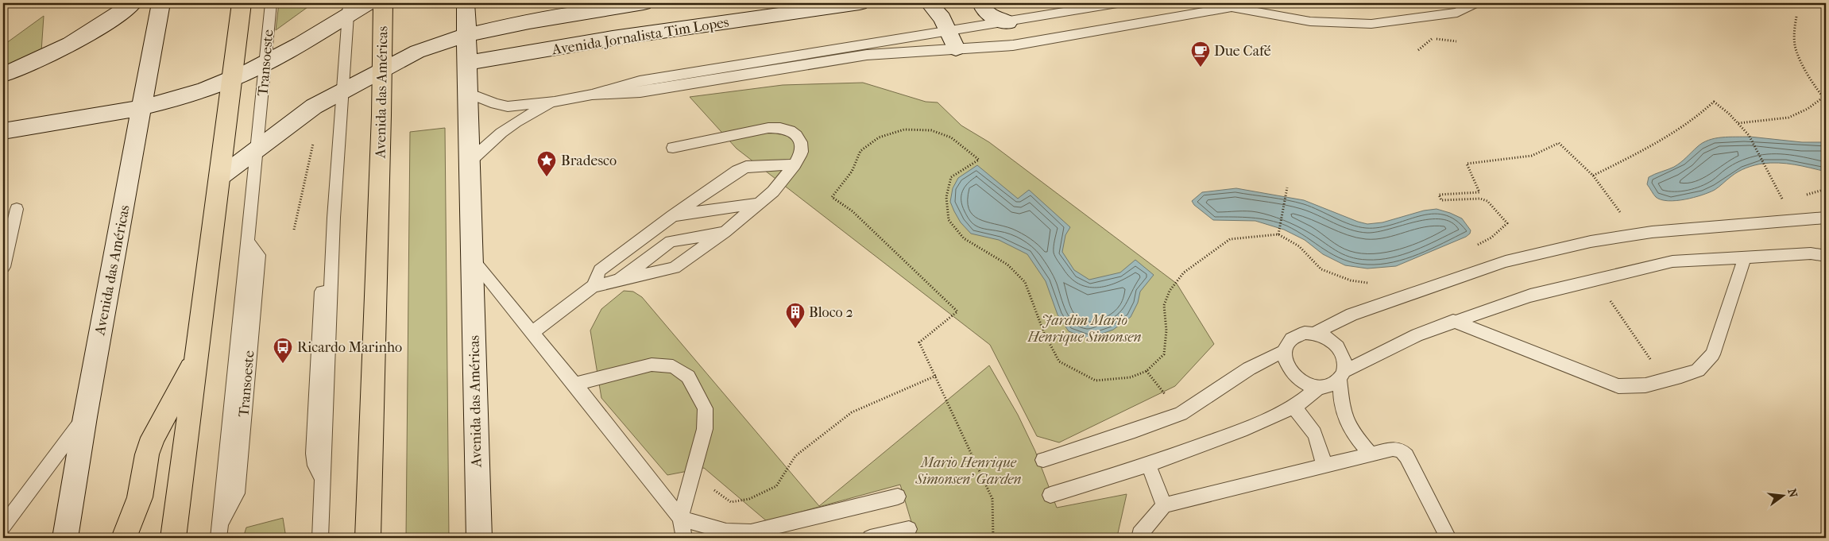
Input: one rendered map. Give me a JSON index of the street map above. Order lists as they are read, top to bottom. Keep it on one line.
{"streets":{"highway":["Avenida das Américas"],"street":["Avenida Jornalista Tim Lopes"],"lane":["Transoeste"]},"crossings":[["Avenida Jornalista Tim Lopes","Avenida das Américas"]],"parks":["Jardim Mario Henrique Simonsen","Mario Henrique Simonsen' Garden"],"places":{"cafe":["Due Café"],"place":["Bradesco"],"building":["Bloco 2"],"bus stop":["Ricardo Marinho"]},"north":"right"}
